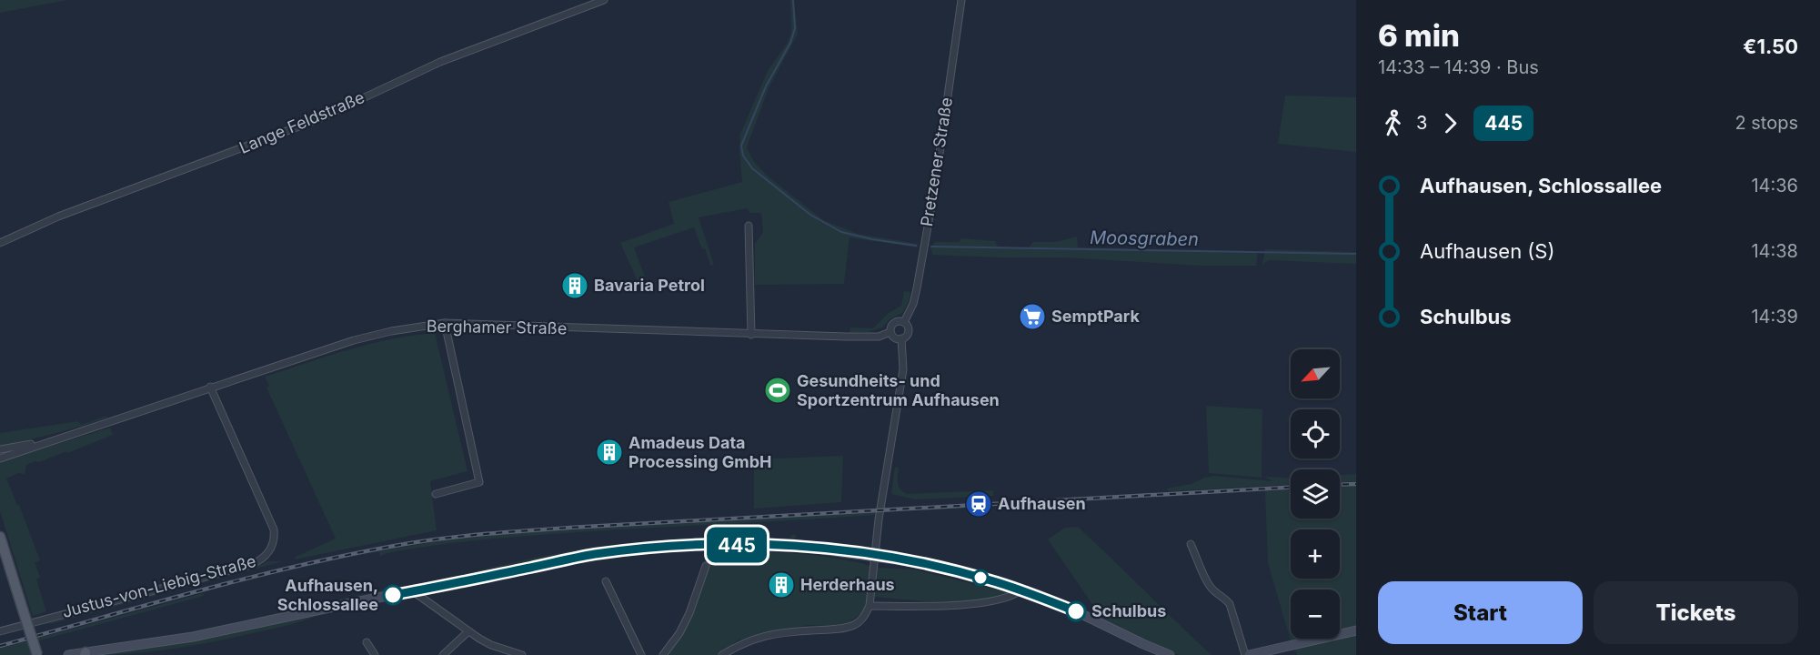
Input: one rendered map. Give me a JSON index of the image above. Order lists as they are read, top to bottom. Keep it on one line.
{"streets":{"street":["Lange Feldstraße","Pretzener Straße","Berghamer Straße","Justus-von-Liebig-Straße"]},"crossings":[["Pretzener Straße","Berghamer Straße"],["Berghamer Straße","Justus-von-Liebig-Straße"]],"water":["Moosgraben"],"places":{"building":["Bavaria Petrol","Amadeus Data Processing GmbH","Herderhaus"],"supermarket":["SemptPark"],"sports":["Gesundheits- und Sportzentrum Aufhausen"],"station":["Aufhausen"],"other":["Aufhausen, Schlossallee","Schulbus"]},"lines":["bus line 445"],"north":"bottom left","page":{"on_map":"445","heading":["6 min","14:33 – 14:39 · Bus","€1.50"],"legs":["3","445","2 stops"],"list":[{"name":"Aufhausen, Schlossallee","value":"14:36"},{"name":"Aufhausen (S)","value":"14:38"},{"name":"Schulbus","value":"14:39"}],"map_buttons":["+","−"],"buttons":["Start","Tickets"]}}
